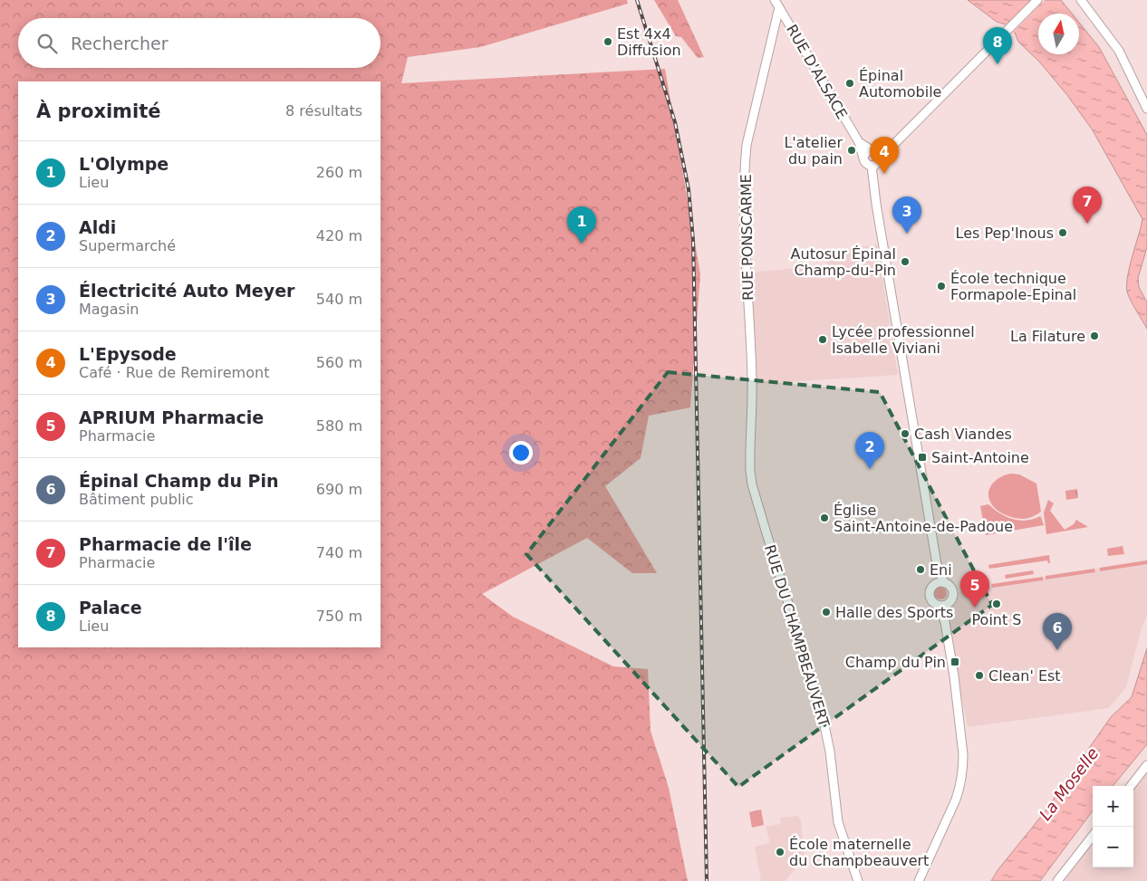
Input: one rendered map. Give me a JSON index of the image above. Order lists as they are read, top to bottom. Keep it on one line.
{"streets":{"street":["RUE D'ALSACE","RUE PONSCARME","RUE DU CHAMPBEAUVERT"]},"crossings":[["RUE D'ALSACE","RUE PONSCARME"],["RUE PONSCARME","RUE DU CHAMPBEAUVERT"]],"water":["La Moselle"],"places":{"other":["Est 4x4 Diffusion","Épinal Automobile","L'atelier du pain","Les Pep'Inous","Autosur Épinal Champ-du-Pin","École technique Formapole-Epinal","La Filature","Lycée professionnel Isabelle Viviani","Cash Viandes","Église Saint-Antoine-de-Padoue","Eni","Point S","Halle des Sports","Clean' Est","École maternelle du Champbeauvert"],"transit":["Saint-Antoine","Champ du Pin"]},"north":"top","page":{"search":"Rechercher","pins":["8","4","7","3","1","2","5","6"],"heading":["À proximité","8 résultats"],"list":[{"mark":"1","name":"L'Olympe","note":"Lieu","value":"260 m"},{"mark":"2","name":"Aldi","note":"Supermarché","value":"420 m"},{"mark":"3","name":"Électricité Auto Meyer","note":"Magasin","value":"540 m"},{"mark":"4","name":"L'Epysode","note":"Café · Rue de Remiremont","value":"560 m"},{"mark":"5","name":"APRIUM Pharmacie","note":"Pharmacie","value":"580 m"},{"mark":"6","name":"Épinal Champ du Pin","note":"Bâtiment public","value":"690 m"},{"mark":"7","name":"Pharmacie de l'île","note":"Pharmacie","value":"740 m"},{"mark":"8","name":"Palace","note":"Lieu","value":"750 m"}],"map_buttons":["+","−"]}}
